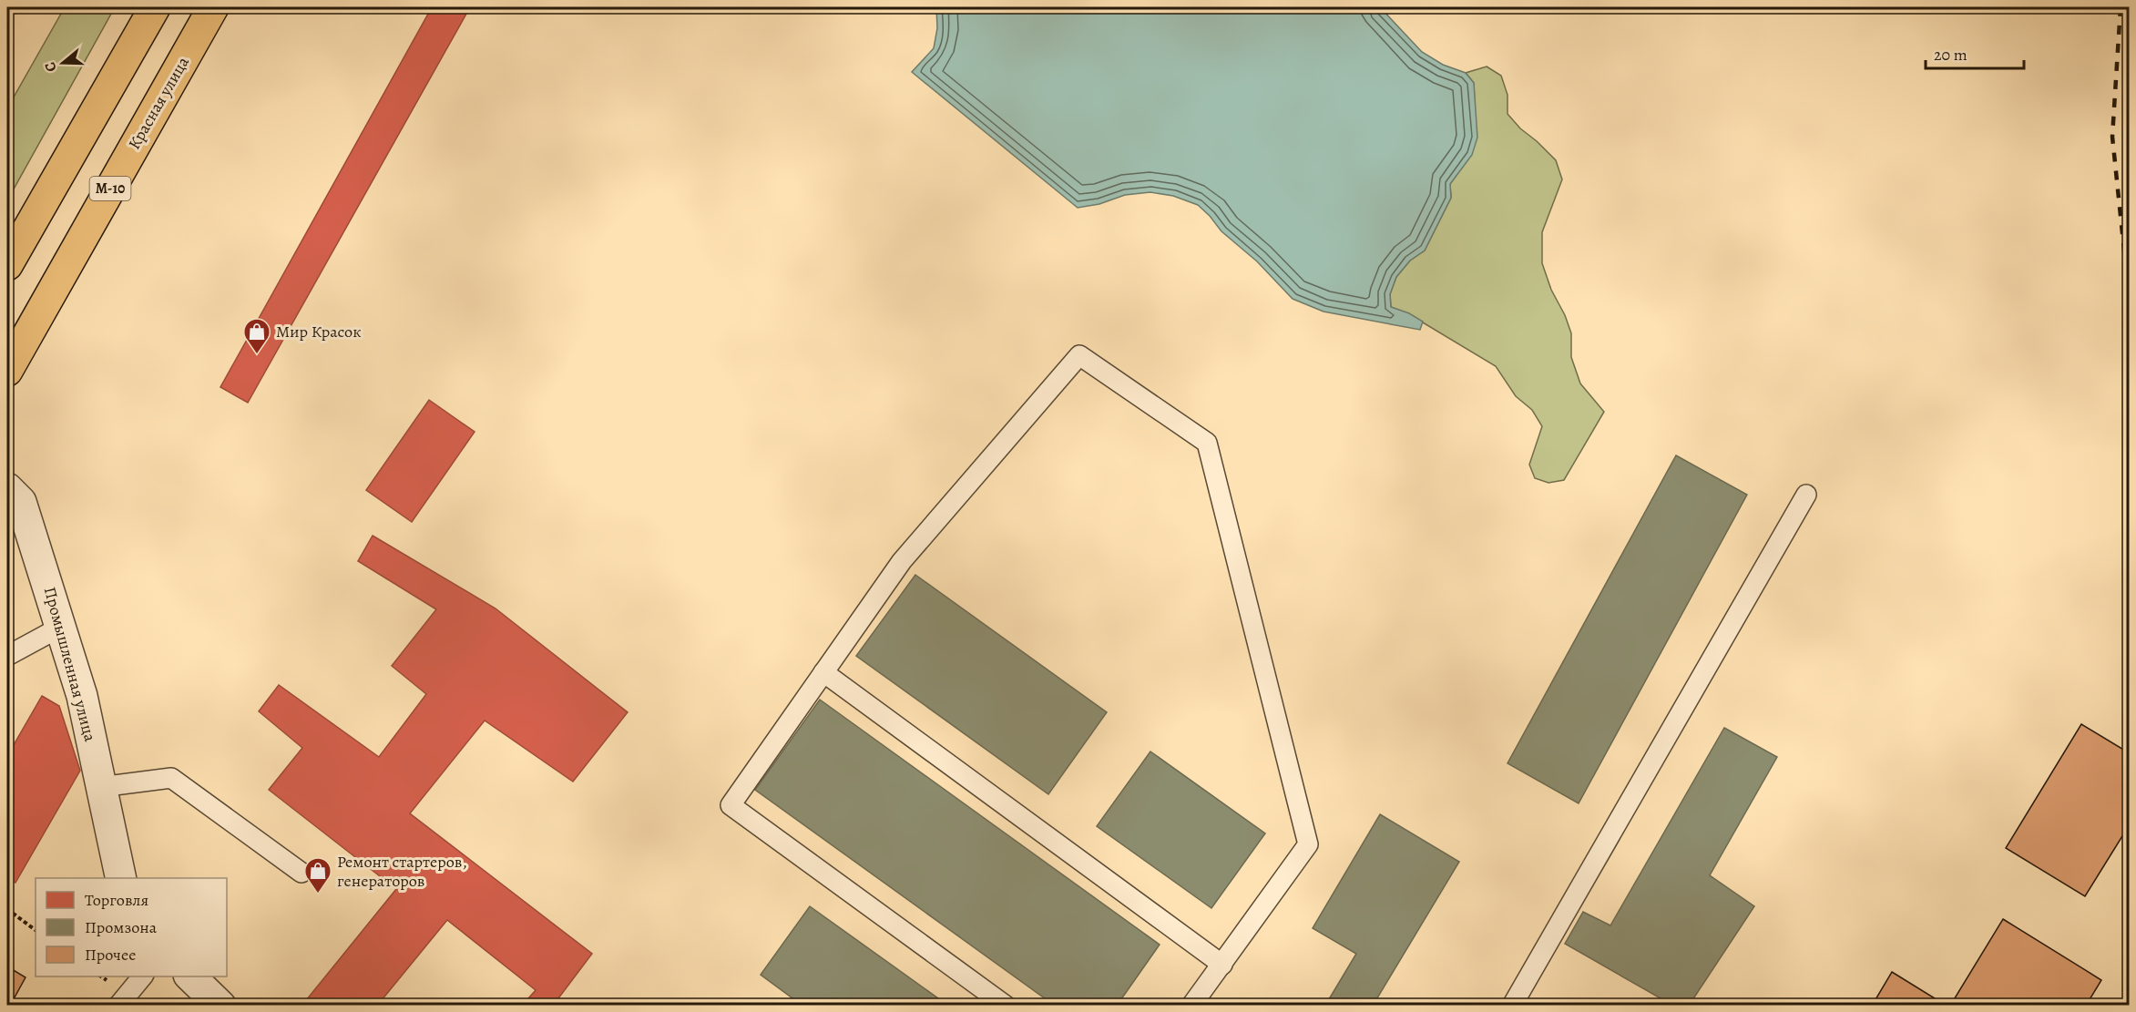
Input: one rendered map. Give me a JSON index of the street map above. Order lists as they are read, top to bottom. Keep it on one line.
{"streets":{"highway":["Красная улица","М-10"],"street":["Промышленная улица"]},"places":{"shop":["Мир Красок","Ремонт стартеров, генераторов"]},"legend":["Торговля","Промзона","Прочее"],"scale_bar":"20 m","north":"left"}
